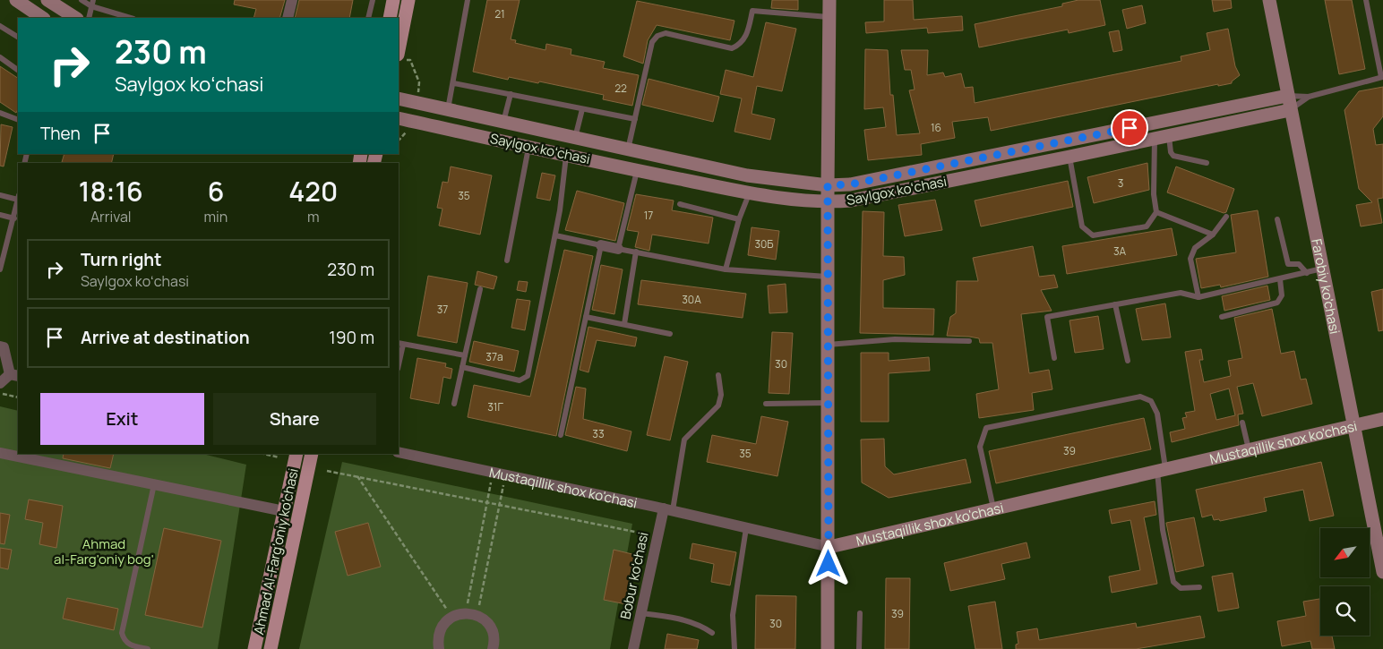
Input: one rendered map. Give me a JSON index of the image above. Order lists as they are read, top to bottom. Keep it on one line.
{"streets":{"main road":["Saylgox koʻchasi","Farobiy ko'chasi","Mustaqillik shox ko'chasi","Ahmad Al-Farg'oniy ko'chasi"],"street":["Bobur ko'chasi"]},"crossings":[["Saylgox koʻchasi","Farobiy ko'chasi"],["Farobiy ko'chasi","Mustaqillik shox ko'chasi"],["Mustaqillik shox ko'chasi","Bobur ko'chasi"]],"parks":["Ahmad al-Farg'oniy bog'"],"house_numbers":["21","22","16","3","35","17","30Б","3А","30А","37","37а","30","31Г","33","39","35","39","30"],"north":"bottom left","page":{"turn":["230 m","Saylgox koʻchasi"],"then":"Then","eta":["18:16","Arrival","6","min","420","m"],"list":[{"name":"Turn right","note":"Saylgox koʻchasi","value":"230 m"},{"name":"Arrive at destination","value":"190 m"}],"buttons":["Exit","Share"]}}
